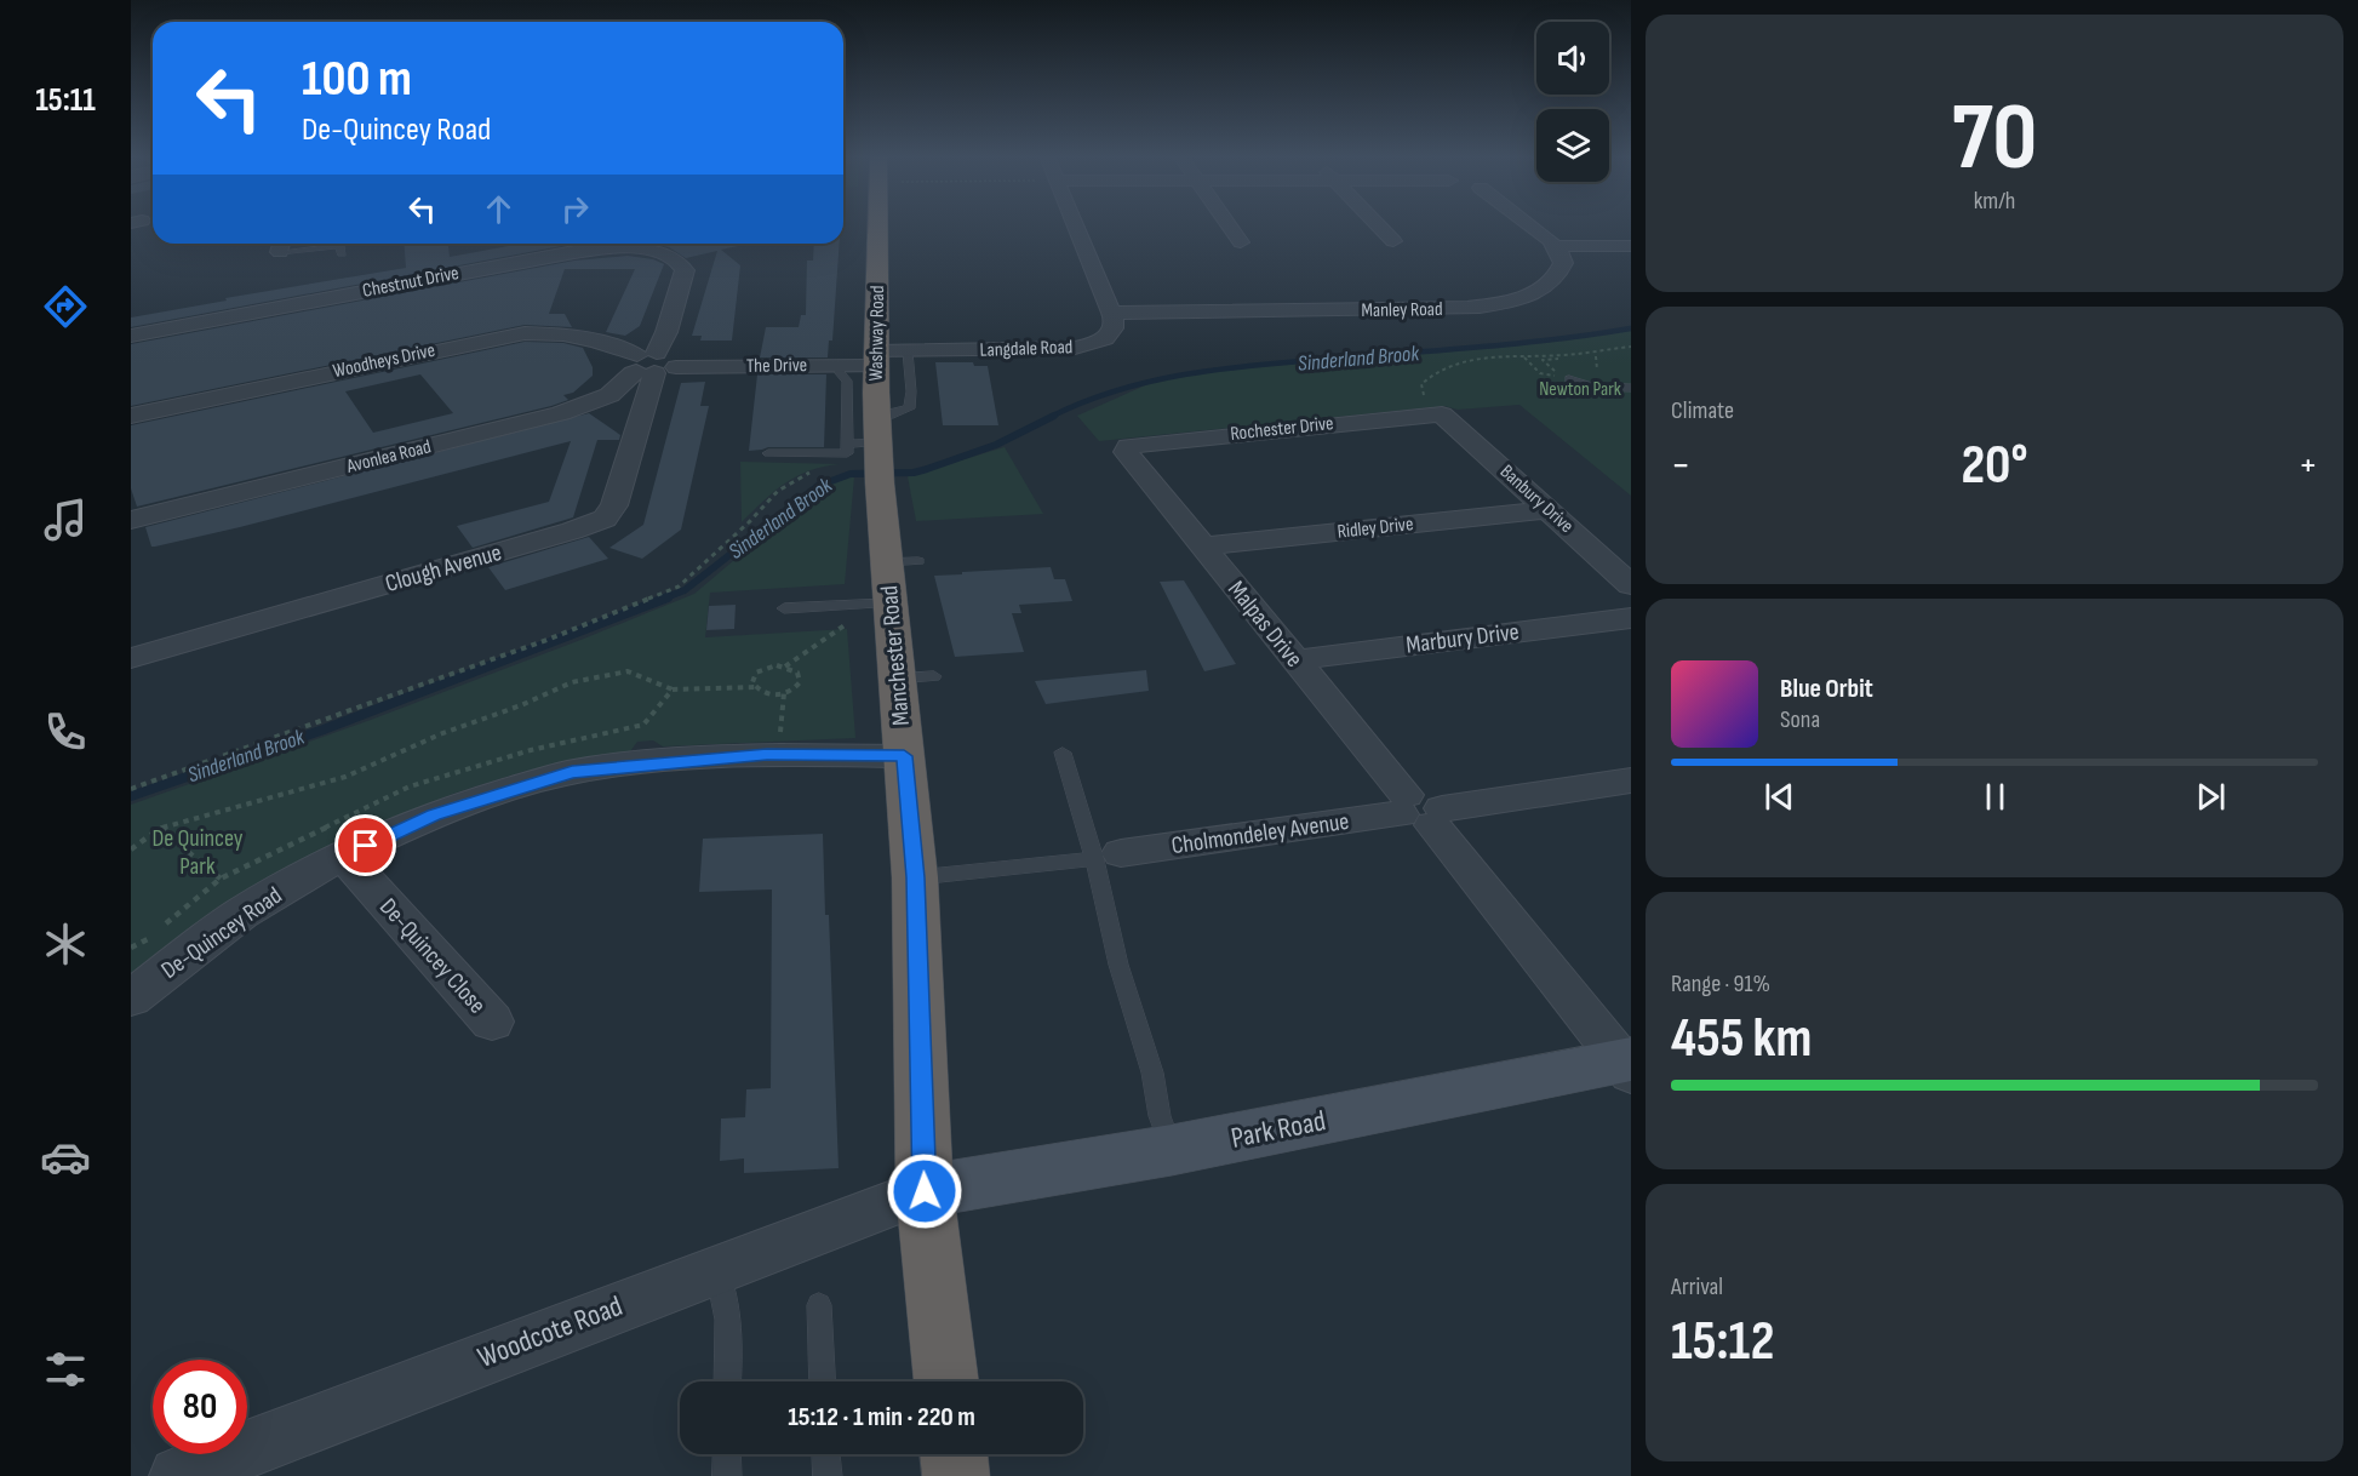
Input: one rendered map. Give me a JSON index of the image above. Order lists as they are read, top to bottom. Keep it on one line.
{"streets":{"highway":["Washway Road","Manchester Road"],"main road":["Park Road"],"street":["Chestnut Drive","Manley Road","Langdale Road","Woodheys Drive","The Drive","Rochester Drive","Avonlea Road","Banbury Drive","Ridley Drive","Clough Avenue","Malpas Drive","Marbury Drive","Cholmondeley Avenue","De-Quincey Road","De-Quincey Close","Woodcote Road"]},"crossings":[["Chestnut Drive","Woodheys Drive"],["Chestnut Drive","The Drive"],["Chestnut Drive","Avonlea Road"],["Chestnut Drive","Clough Avenue"],["Manley Road","Langdale Road"],["Washway Road","Langdale Road"],["Washway Road","The Drive"],["Washway Road","Manchester Road"],["Langdale Road","The Drive"],["Woodheys Drive","The Drive"],["Woodheys Drive","Avonlea Road"],["Woodheys Drive","Clough Avenue"],["The Drive","Avonlea Road"],["The Drive","Clough Avenue"],["Rochester Drive","Banbury Drive"],["Rochester Drive","Malpas Drive"],["Avonlea Road","Clough Avenue"],["Banbury Drive","Ridley Drive"],["Ridley Drive","Malpas Drive"],["Malpas Drive","Marbury Drive"],["Malpas Drive","Cholmondeley Avenue"],["Malpas Drive","Park Road"],["Manchester Road","De-Quincey Road"],["Manchester Road","Park Road"],["Manchester Road","Woodcote Road"],["De-Quincey Road","De-Quincey Close"],["Park Road","Woodcote Road"]],"water":["Sinderland Brook"],"parks":["Newton Park","De Quincey Park"],"page":{"tabs":"15:11","tile":[["70","km/h"],"Climate",["Range · 91%","455 km"],["Arrival","15:12"]],"turn":["100 m","De-Quincey Road"],"heat":["−","20°","+"],"song":["Blue Orbit","Sona"],"limit":"80","trip":"15:12 · 1 min · 220 m"}}
